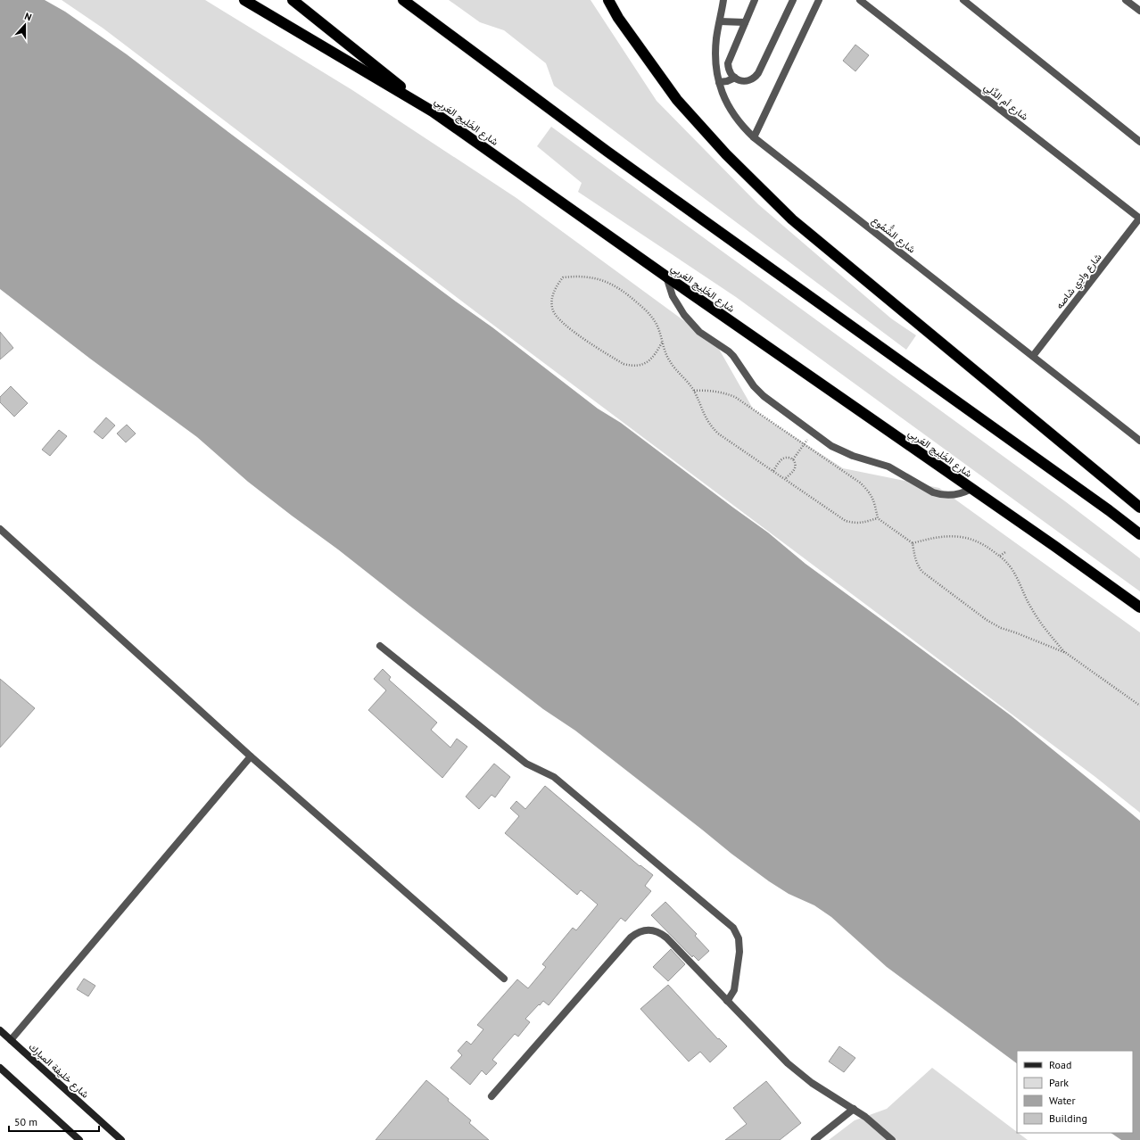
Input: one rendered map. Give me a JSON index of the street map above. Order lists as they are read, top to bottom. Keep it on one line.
{"streets":{"highway":["شارع الخَلِيج العَربِي"],"street":["شارع أم الدِّلِي","شارع الشُّمُوع","شارع وادِي شاصه","شارع خليفة المبارك"]},"crossings":[["شارع أم الدِّلِي","شارع وادِي شاصه"],["شارع الشُّمُوع","شارع وادِي شاصه"]],"legend":["Road","Park","Water","Building"],"scale_bar":"50 m","north":"top"}
